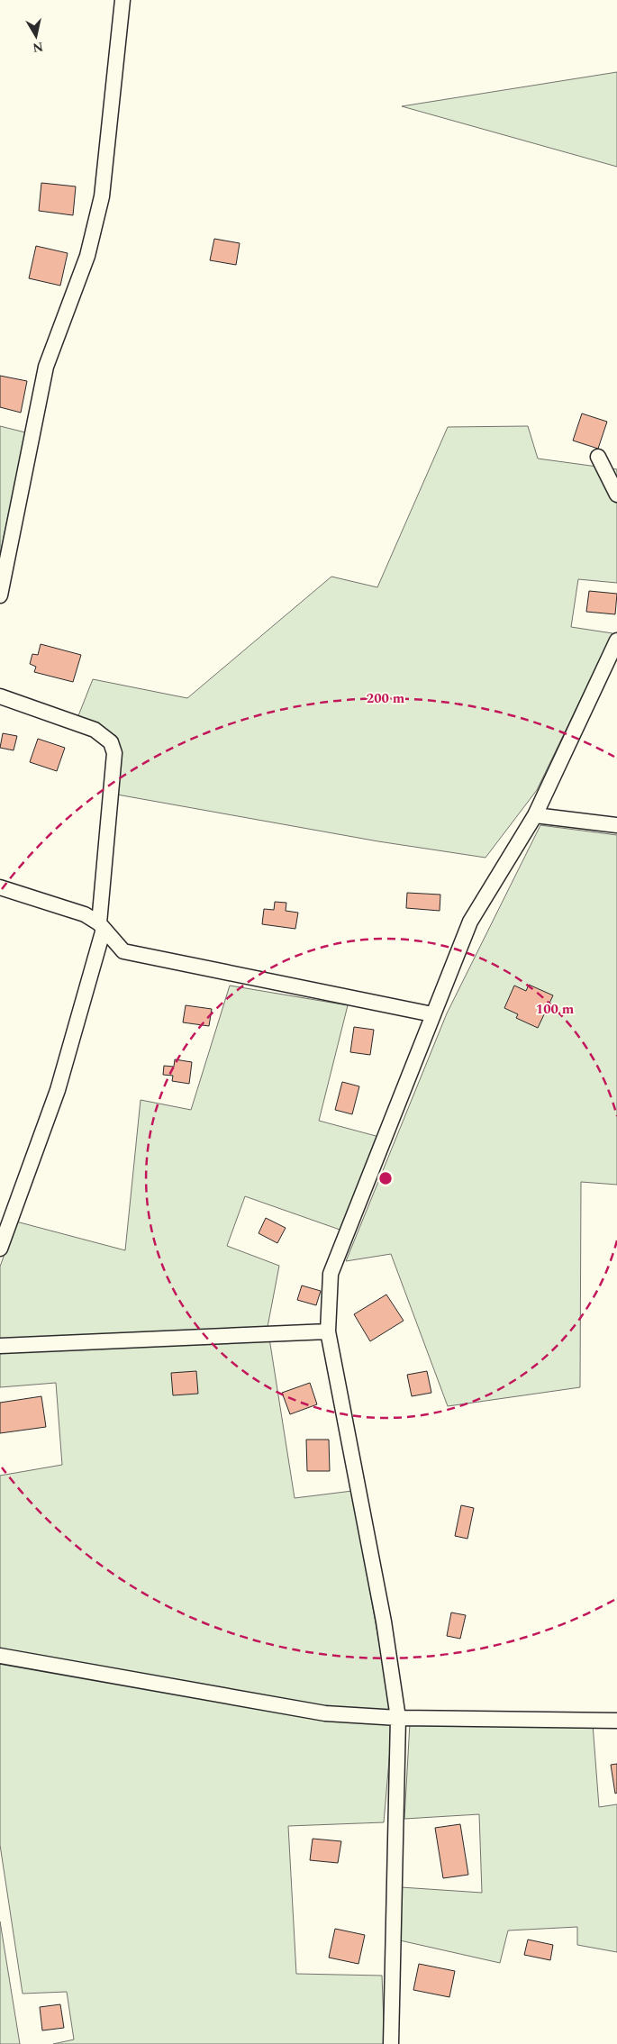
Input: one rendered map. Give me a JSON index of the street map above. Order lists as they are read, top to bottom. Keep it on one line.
{"north":"bottom","rings":["200 m","100 m"]}
